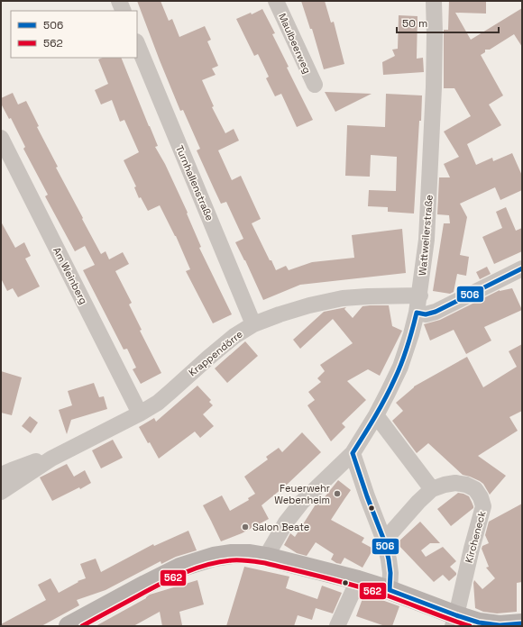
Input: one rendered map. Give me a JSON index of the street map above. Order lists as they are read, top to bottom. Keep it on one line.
{"streets":{"street":["Maulbeerweg","Turnhallenstraße","Wattweilerstraße","Am Weinberg","Krappendörre","Kircheneck"]},"crossings":[["Turnhallenstraße","Krappendörre"],["Wattweilerstraße","Krappendörre"],["Am Weinberg","Krappendörre"]],"places":["Feuerwehr Webenheim","Salon Beate"],"lines":["transit line 506","transit line 562"],"legend":["506","562"],"scale_bar":"50 m"}
